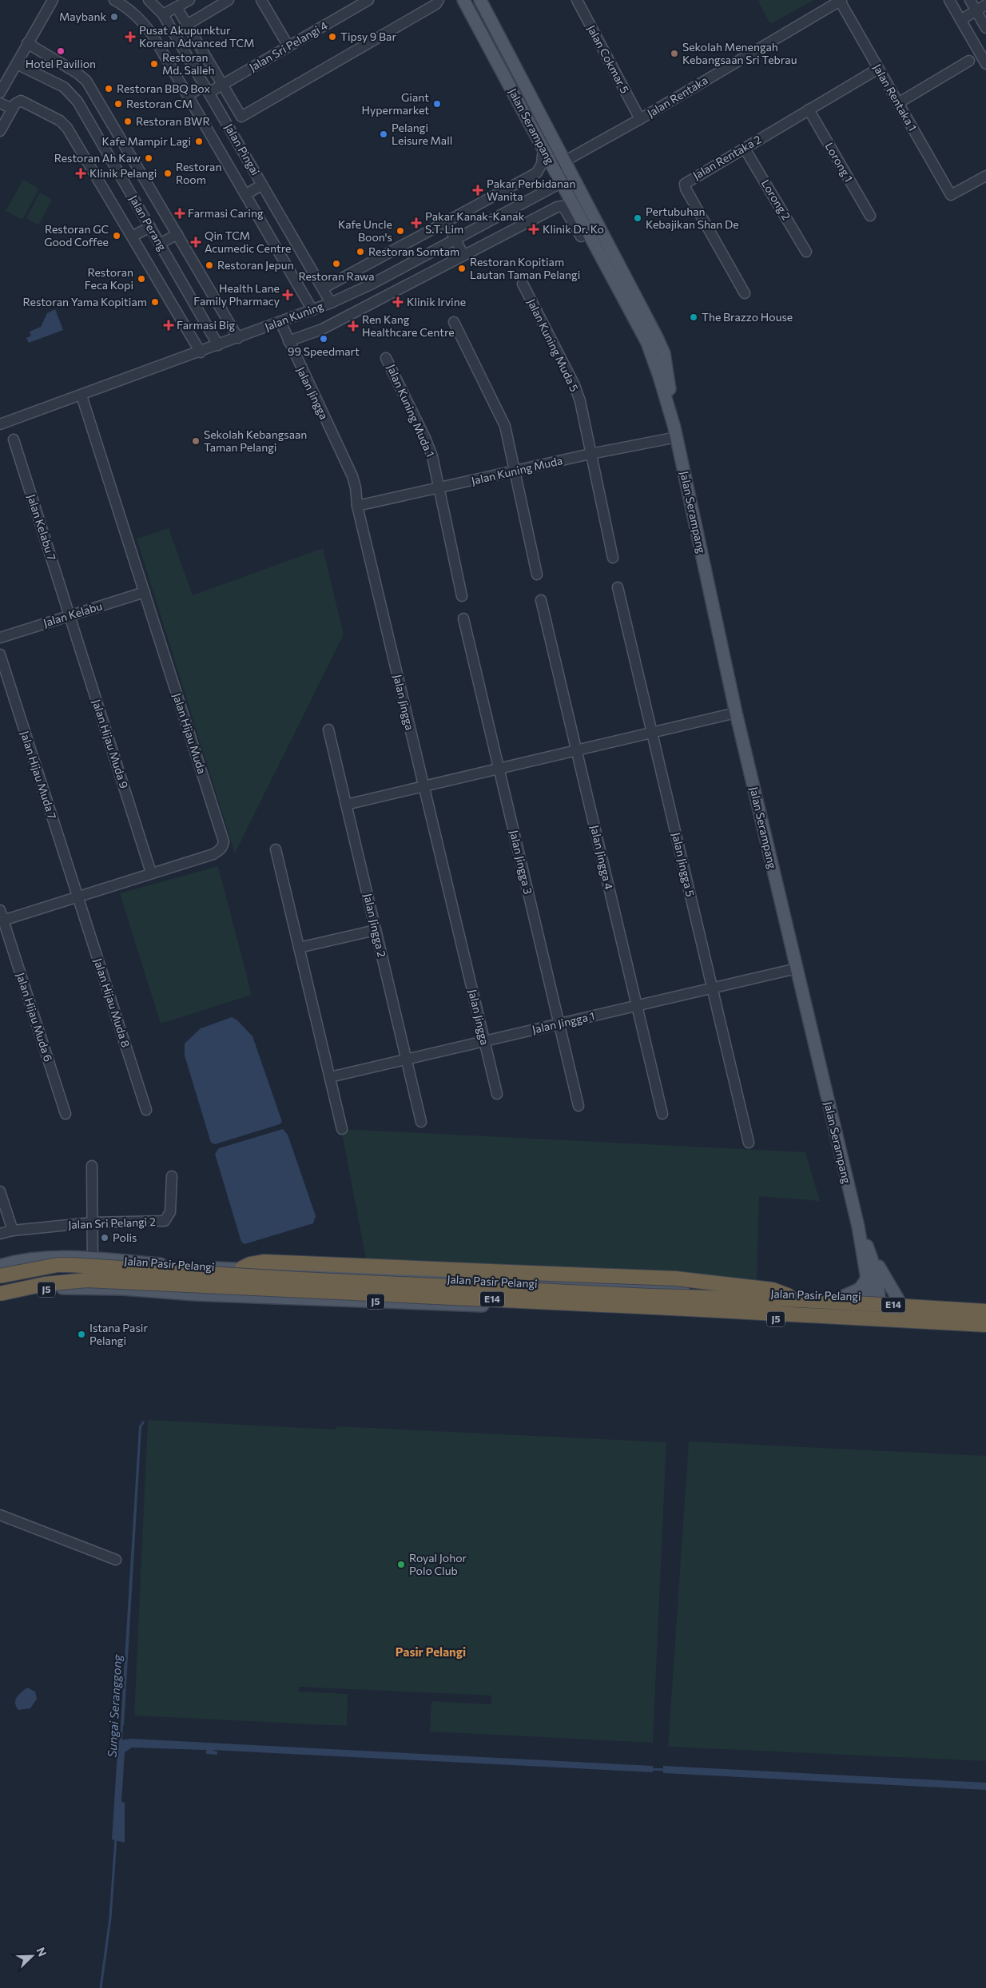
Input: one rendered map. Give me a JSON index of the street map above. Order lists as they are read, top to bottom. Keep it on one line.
{"streets":{"highway":["E14"],"main road":["Jalan Serampang","Jalan Pasir Pelangi","J5"],"street":["Jalan Sri Pelangi 4","Jalan Cokmar 5","Jalan Rentaka","Jalan Rentaka 1","Jalan Pingai","Jalan Rentaka 2","Lorong 1","Lorong 2","Jalan Perang","Jalan Kuning","Jalan Kuning Muda 5","Jalan Jingga","Jalan Kuning Muda 1","Jalan Kuning Muda","Jalan Kelabu 7","Jalan Kelabu","Jalan Hijau Muda","Jalan Hijau Muda 9","Jalan Hijau Muda 7","Jalan Jingga 4","Jalan Jingga 3","Jalan Jingga 5","Jalan Jingga 2","Jalan Hijau Muda 8","Jalan Hijau Muda 6","Jalan Jingga 1","Jalan Sri Pelangi 2"]},"crossings":[["Jalan Sri Pelangi 4","Jalan Pingai"],["Jalan Cokmar 5","Jalan Rentaka"],["Jalan Rentaka","Jalan Rentaka 1"],["Jalan Rentaka","Jalan Serampang"],["Jalan Rentaka 1","Jalan Rentaka 2"],["Jalan Serampang","Jalan Kuning"],["Jalan Serampang","Jalan Kuning Muda"],["Jalan Serampang","Jalan Jingga 1"],["Jalan Serampang","Jalan Pasir Pelangi"],["Jalan Pingai","Jalan Kuning"],["Jalan Rentaka 2","Lorong 1"],["Jalan Rentaka 2","Lorong 2"],["Jalan Perang","Jalan Kuning"],["Jalan Kuning","Jalan Jingga"],["Jalan Kuning","Jalan Hijau Muda"],["Jalan Kuning Muda 5","Jalan Kuning Muda"],["Jalan Jingga","Jalan Kuning Muda"],["Jalan Jingga","Jalan Jingga 1"],["Jalan Kuning Muda 1","Jalan Kuning Muda"],["Jalan Kelabu 7","Jalan Kelabu"],["Jalan Kelabu 7","Jalan Hijau Muda 9"],["Jalan Kelabu","Jalan Hijau Muda"],["Jalan Kelabu","Jalan Hijau Muda 9"],["Jalan Hijau Muda","Jalan Hijau Muda 9"],["Jalan Hijau Muda","Jalan Hijau Muda 7"],["Jalan Hijau Muda","Jalan Hijau Muda 8"],["Jalan Hijau Muda","Jalan Hijau Muda 6"],["Jalan Hijau Muda 7","Jalan Hijau Muda 8"],["Jalan Jingga 4","Jalan Jingga 1"],["Jalan Jingga 3","Jalan Jingga 1"],["Jalan Jingga 5","Jalan Jingga 1"],["Jalan Jingga 2","Jalan Jingga 1"]],"districts":["Pasir Pelangi"],"water":["Sungai Seranggong"],"places":{"other":["Maybank","Tipsy 9 Bar","Hotel Pavilion","Sekolah Menengah Kebangsaan Sri Tebrau","Restoran Md. Salleh","Restoran BBQ Box","Restoran CM","Giant Hypermarket","Restoran BWR","Pelangi Leisure Mall","Kafe Mampir Lagi","Restoran Ah Kaw","Restoran Room","Pertubuhan Kebajikan Shan De","Kafe Uncle Boon's","Restoran GC Good Coffee","Restoran Somtam","Restoran Rawa","Restoran Jepun","Restoran Kopitiam Lautan Taman Pelangi","Restoran Feca Kopi","Restoran Yama Kopitiam","The Brazzo House","99 Speedmart","Sekolah Kebangsaan Taman Pelangi","Polis","Istana Pasir Pelangi","Royal Johor Polo Club"],"health":["Pusat Akupunktur Korean Advanced TCM","Klinik Pelangi","Pakar Perbidanan Wanita","Farmasi Caring","Pakar Kanak-Kanak S.T. Lim","Klinik Dr. Ko","Qin TCM Acumedic Centre","Health Lane Family Pharmacy","Klinik Irvine","Farmasi Big","Ren Kang Healthcare Centre"]},"north":"top right"}
